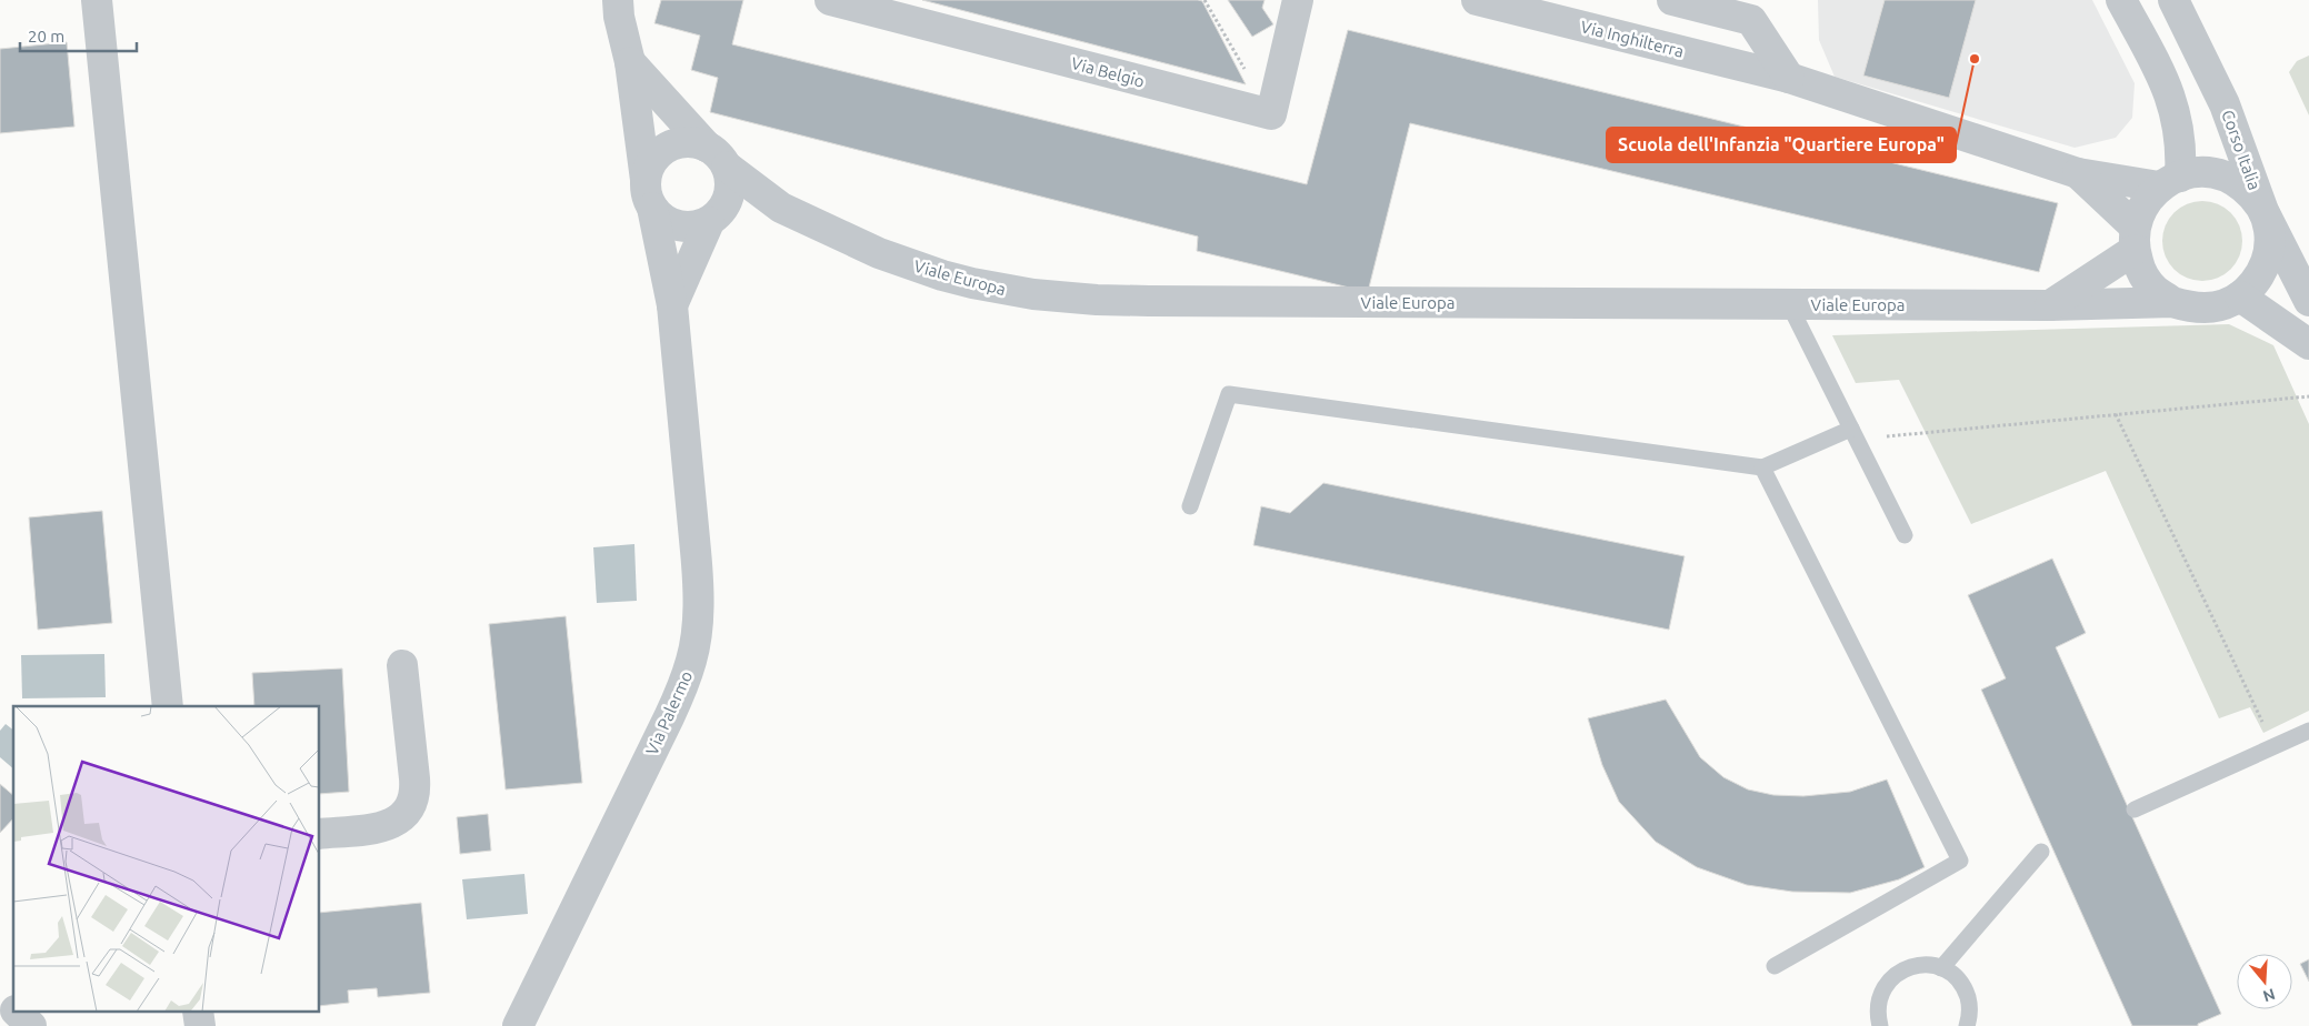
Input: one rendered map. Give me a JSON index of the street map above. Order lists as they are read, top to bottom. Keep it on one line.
{"streets":{"street":["Via Inghilterra","Via Belgio","Corso Italia","Viale Europa","Via Palermo"]},"crossings":[["Via Inghilterra","Corso Italia"],["Via Inghilterra","Viale Europa"],["Corso Italia","Viale Europa"],["Viale Europa","Via Palermo"]],"places":["Scuola dell'Infanzia \"Quartiere Europa\""],"scale_bar":"20 m","north":"bottom"}
